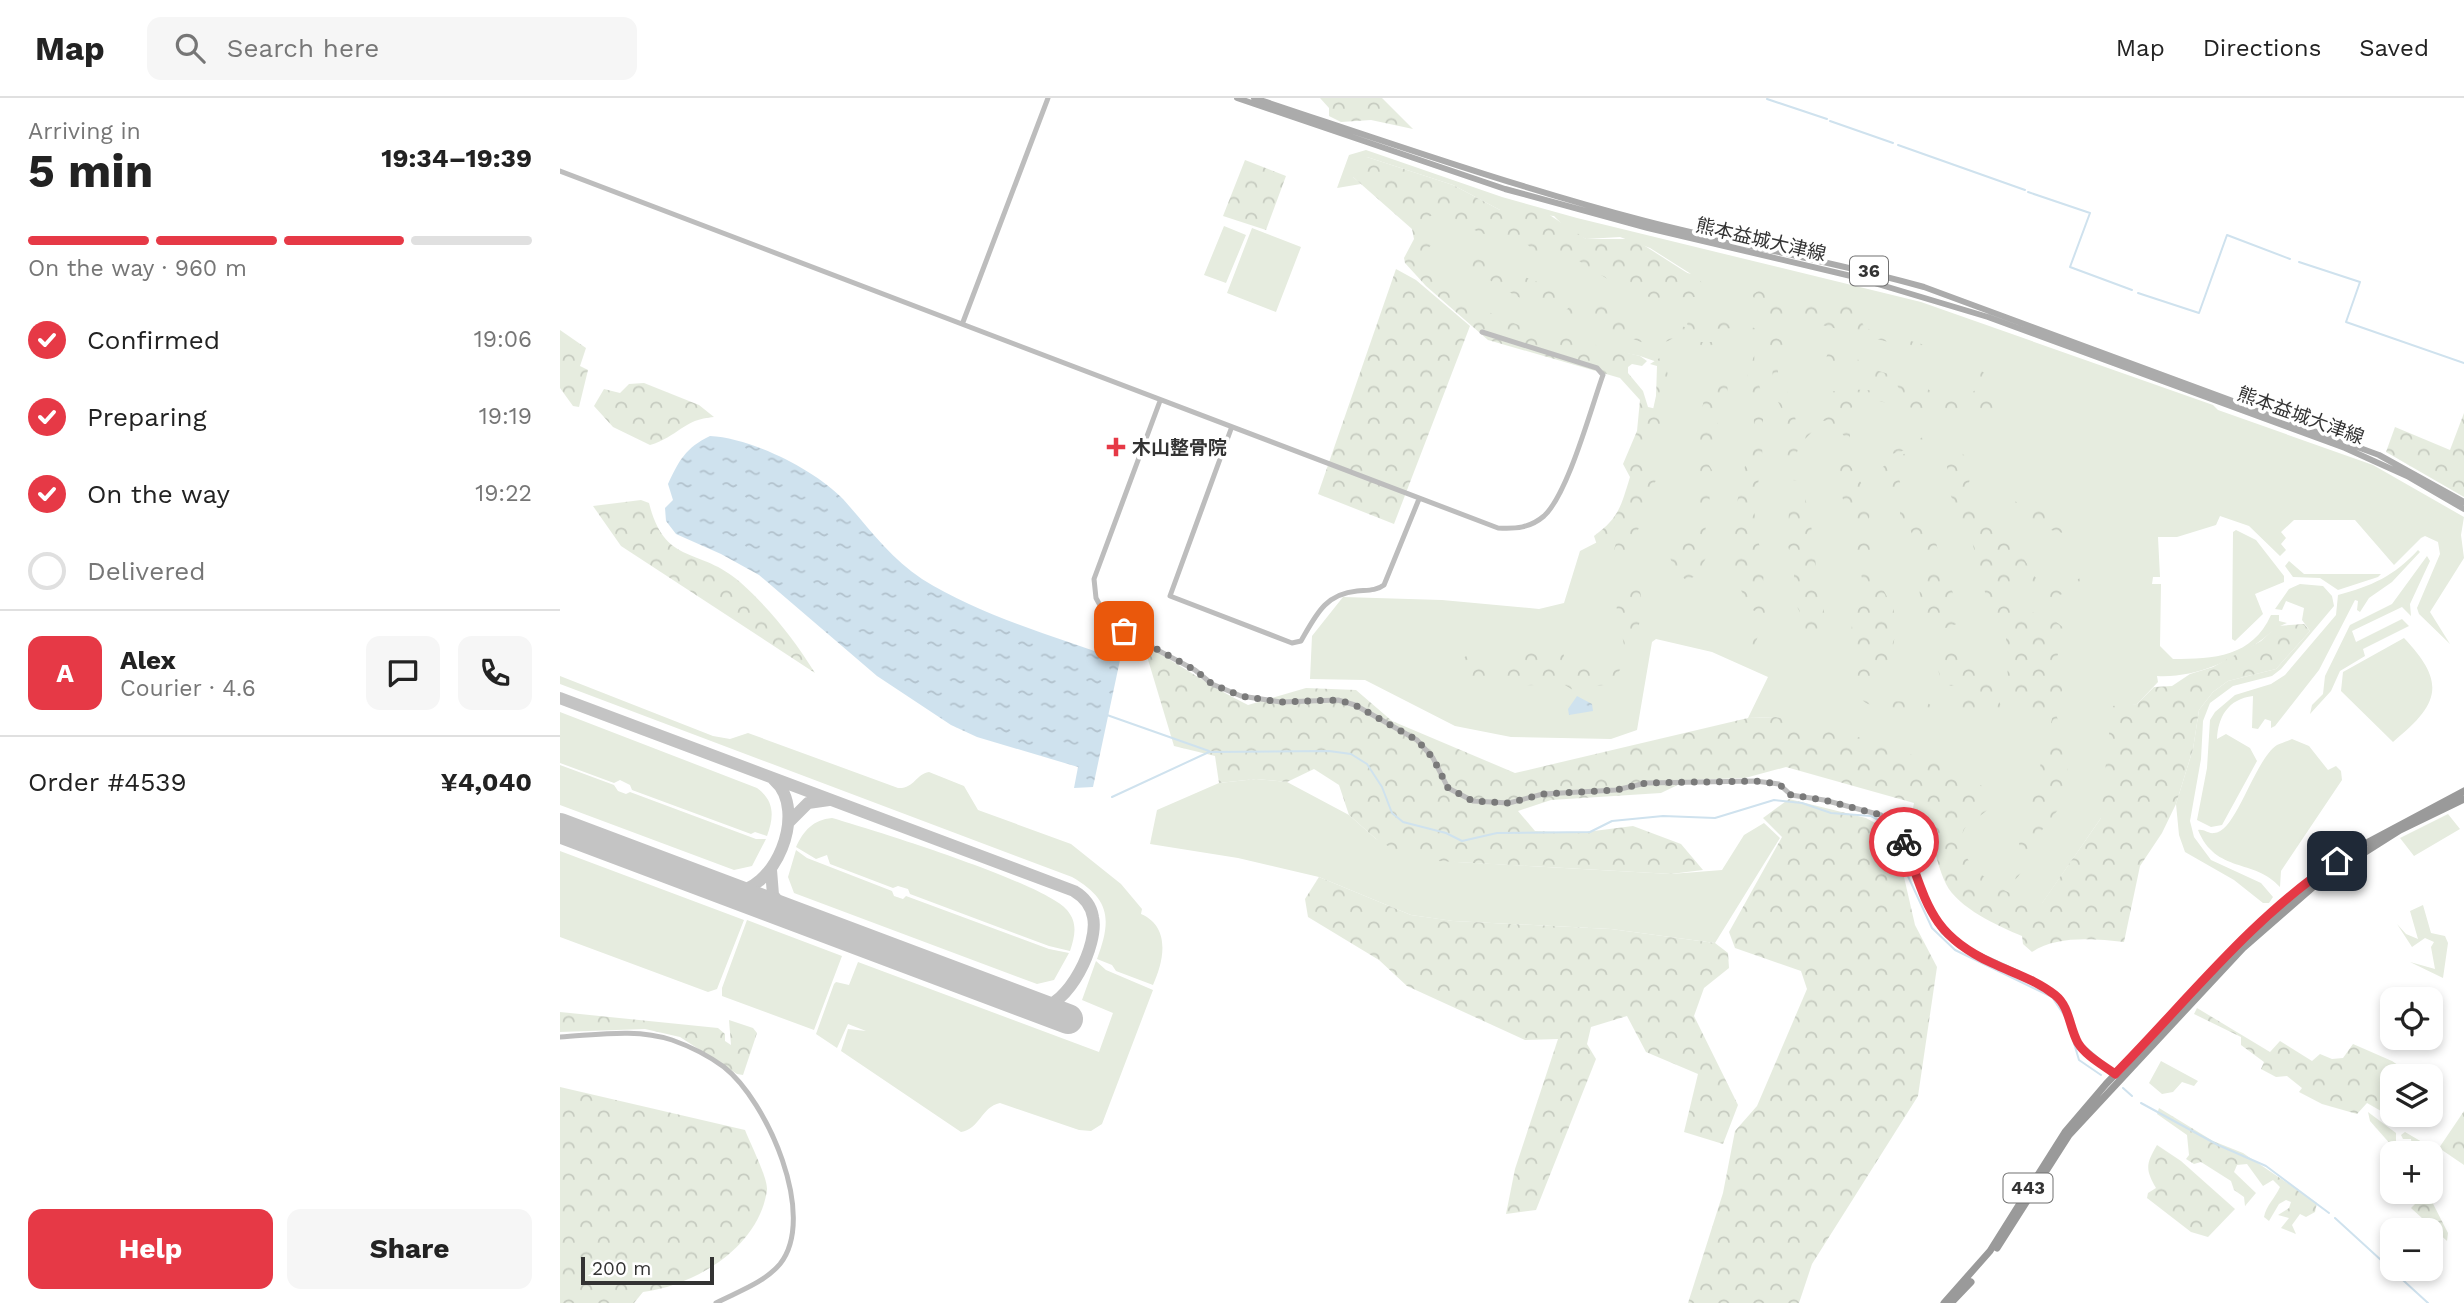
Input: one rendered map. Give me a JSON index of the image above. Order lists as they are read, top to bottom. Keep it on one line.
{"streets":{"highway":["443"],"main road":["熊本益城大津線","36"]},"places":{"health":["木山整骨院"]},"scale_bar":"200 m","page":{"header":"Map","search":"Search here","nav":["Map","Directions","Saved"],"heading":["5 min","Arriving in","19:34–19:39"],"panel":["Alex","Courier · 4.6","Order #4539","¥4,040"],"bar":"On the way · 960 m","list":[["Confirmed","19:06"],["Preparing","19:19"],["On the way","19:22"],"Delivered"],"round":"A","map_buttons":["+","−"],"buttons":["Help","Share"],"scale":"200 m"}}
